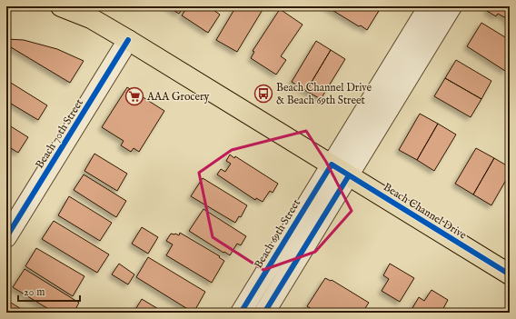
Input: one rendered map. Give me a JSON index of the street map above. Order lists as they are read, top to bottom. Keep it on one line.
{"streets":{"main road":["Beach Channel Drive"],"street":["Beach 70th Street","Beach 69th Street"]},"crossings":[["Beach 70th Street","Beach Channel Drive"],["Beach Channel Drive","Beach 69th Street"]],"places":{"bus stop":["Beach Channel Drive & Beach 69th Street"],"supermarket":["AAA Grocery"]},"scale_bar":"20 m"}
